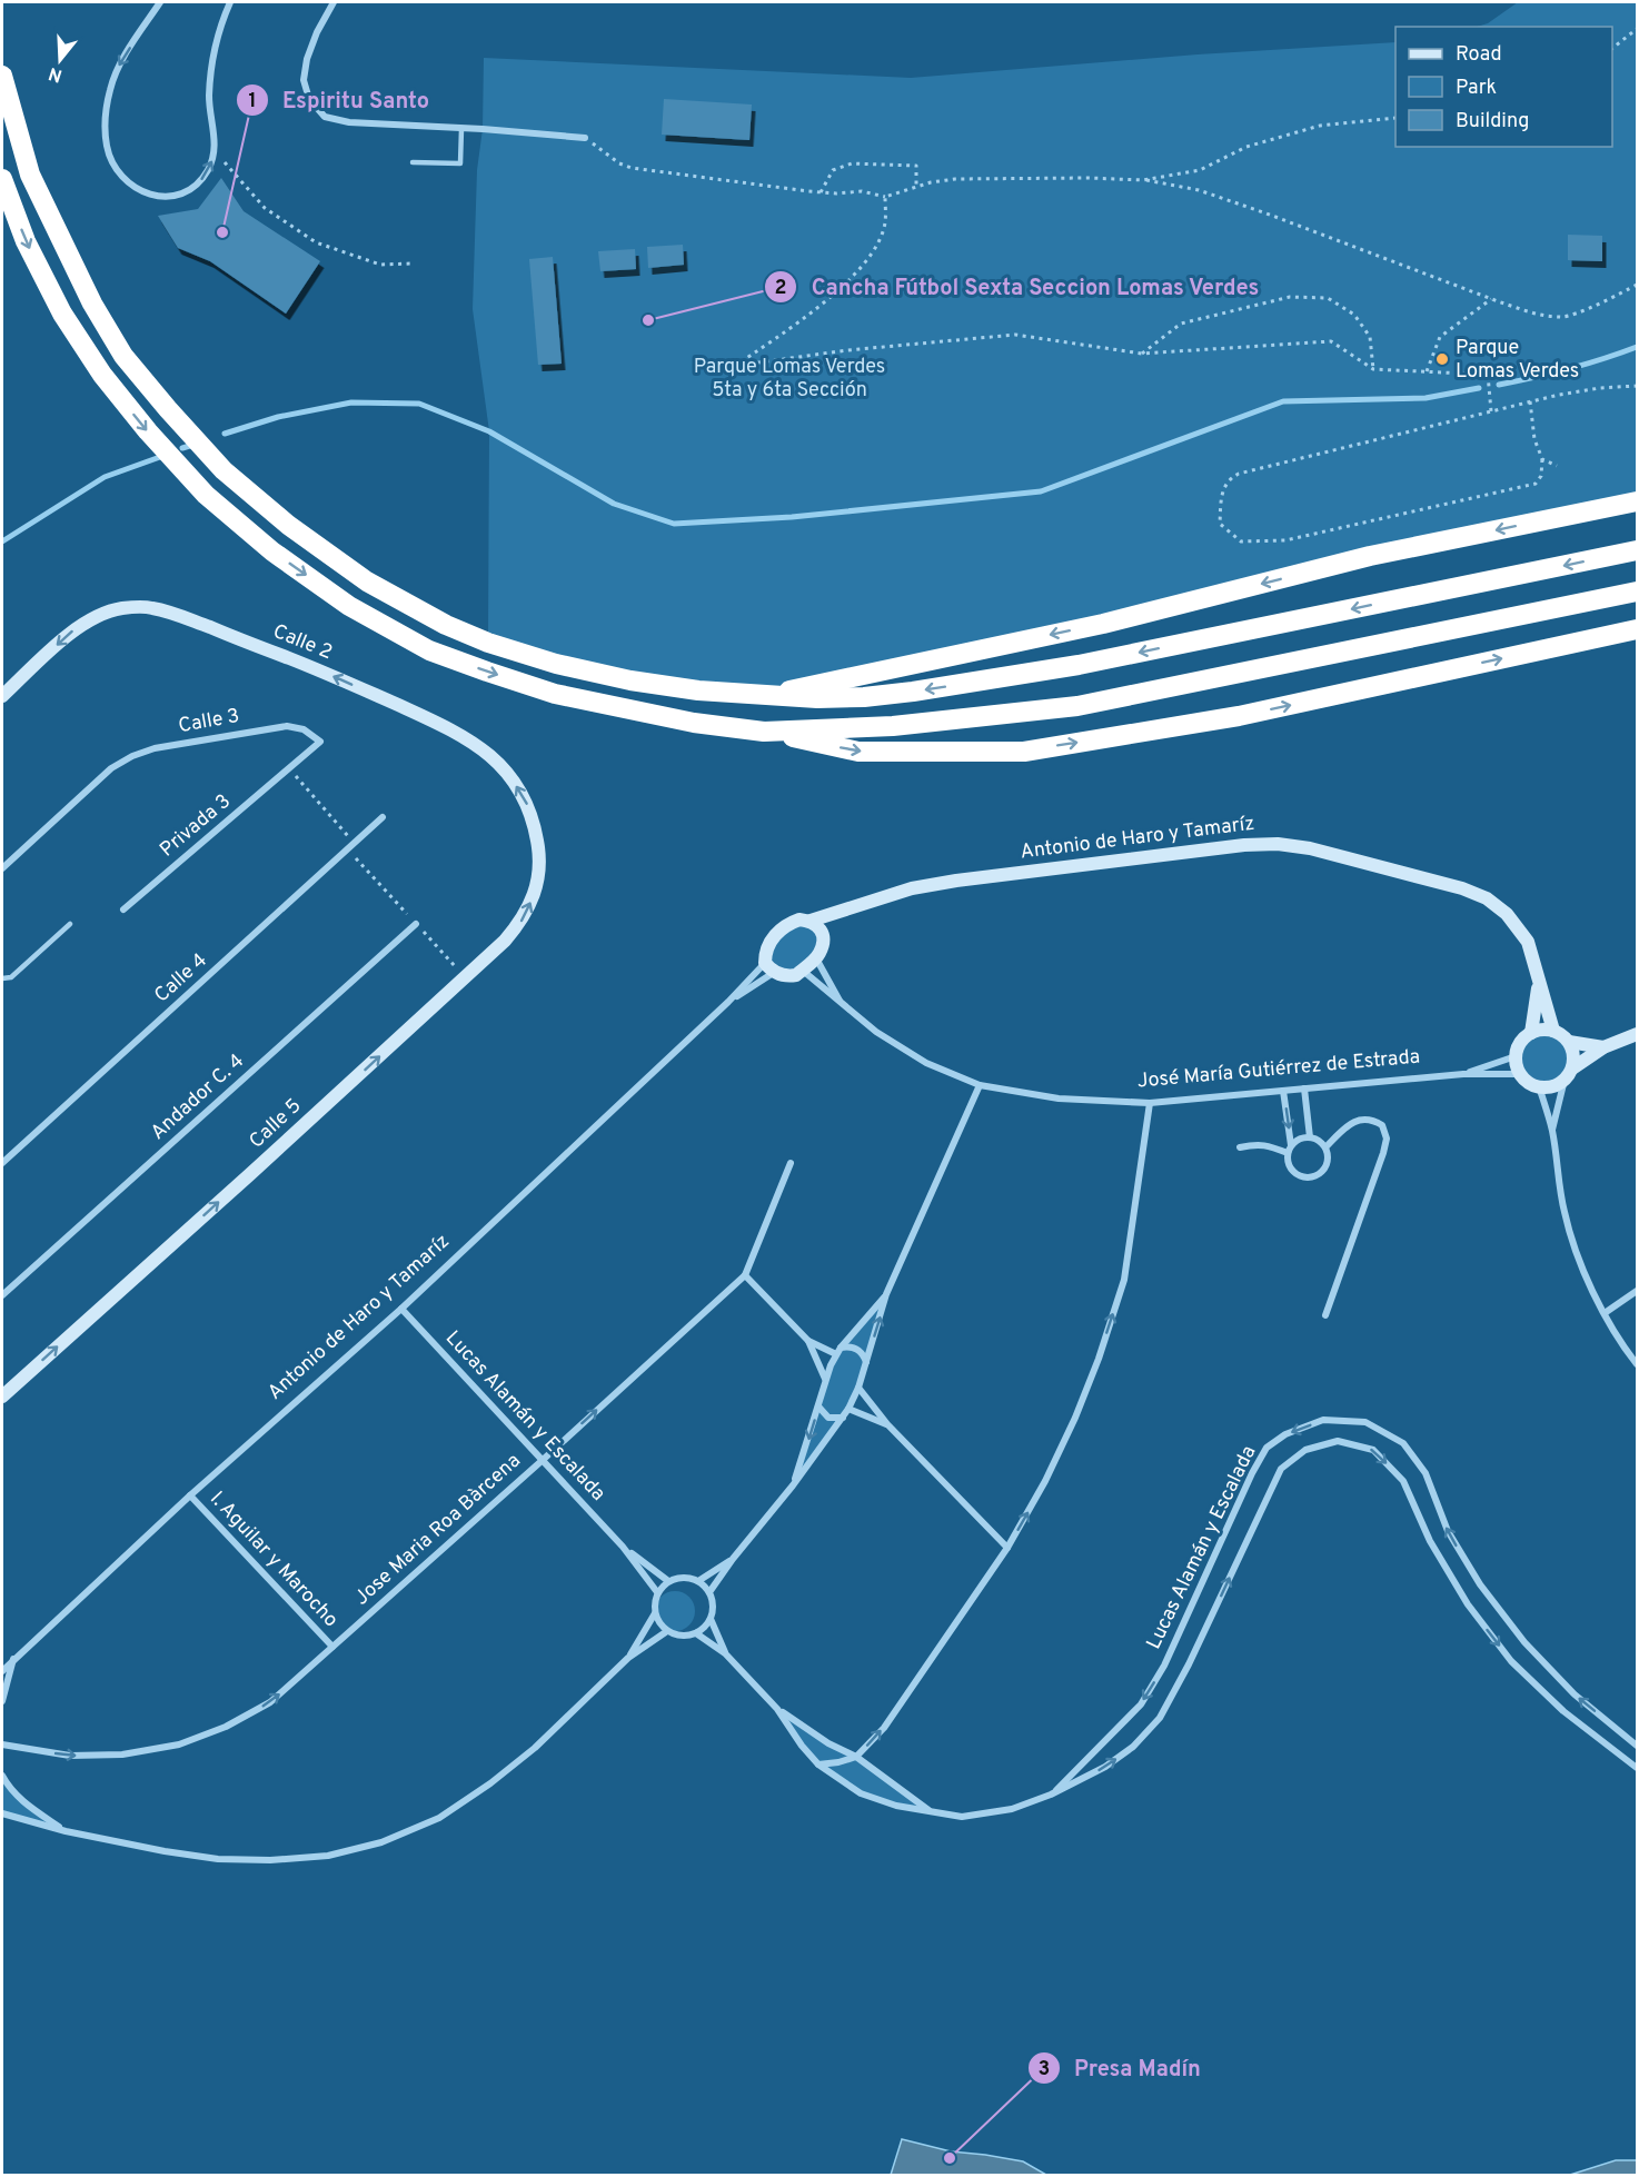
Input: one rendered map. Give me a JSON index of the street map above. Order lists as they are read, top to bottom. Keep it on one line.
{"streets":{"street":["Calle 2","Calle 3","Privada 3","Antonio de Haro y Tamaríz","Calle 4","José María Gutiérrez de Estrada","Andador C. 4","Calle 5","Lucas Alamán y Escalada","Jose Maria Roa Bàrcena","I. Aguilar y Marocho"]},"crossings":[["Calle 2","Calle 5"],["Calle 3","Privada 3"],["Antonio de Haro y Tamaríz","José María Gutiérrez de Estrada"],["Antonio de Haro y Tamaríz","Lucas Alamán y Escalada"],["Antonio de Haro y Tamaríz","I. Aguilar y Marocho"],["Lucas Alamán y Escalada","Jose Maria Roa Bàrcena"],["Jose Maria Roa Bàrcena","I. Aguilar y Marocho"]],"one_way":["Calle 2","Calle 5","Jose Maria Roa Bàrcena"],"parks":["Parque Lomas Verdes 5ta y 6ta Sección"],"places":["Espiritu Santo","Cancha Fútbol Sexta Seccion Lomas Verdes","Parque Lomas Verdes","Presa Madín"],"legend":["Road","Park","Building"],"north":"bottom"}
